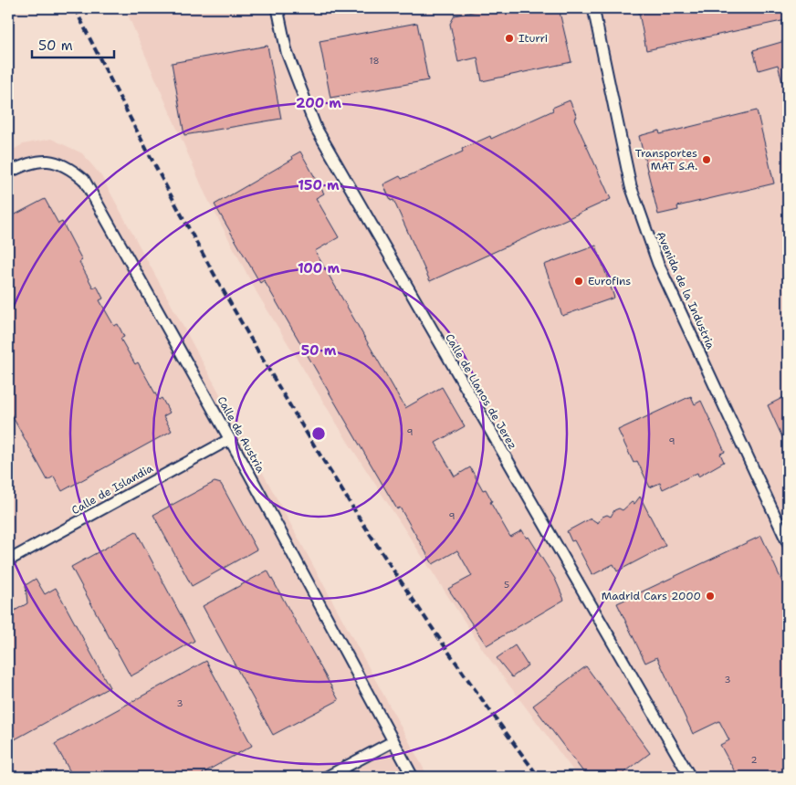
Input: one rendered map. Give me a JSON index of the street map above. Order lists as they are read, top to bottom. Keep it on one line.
{"streets":{"street":["Avenida de la Industria","Calle de Llanos de Jerez","Calle de Austria","Calle de Islandia"]},"crossings":[["Calle de Austria","Calle de Islandia"]],"places":["Iturri","Transportes MAT S.A.","Eurofins","Madrid Cars 2000"],"house_numbers":["18","9","9","9","5","3","3","2"],"scale_bar":"50 m","rings":["200 m","150 m","100 m","50 m"]}
